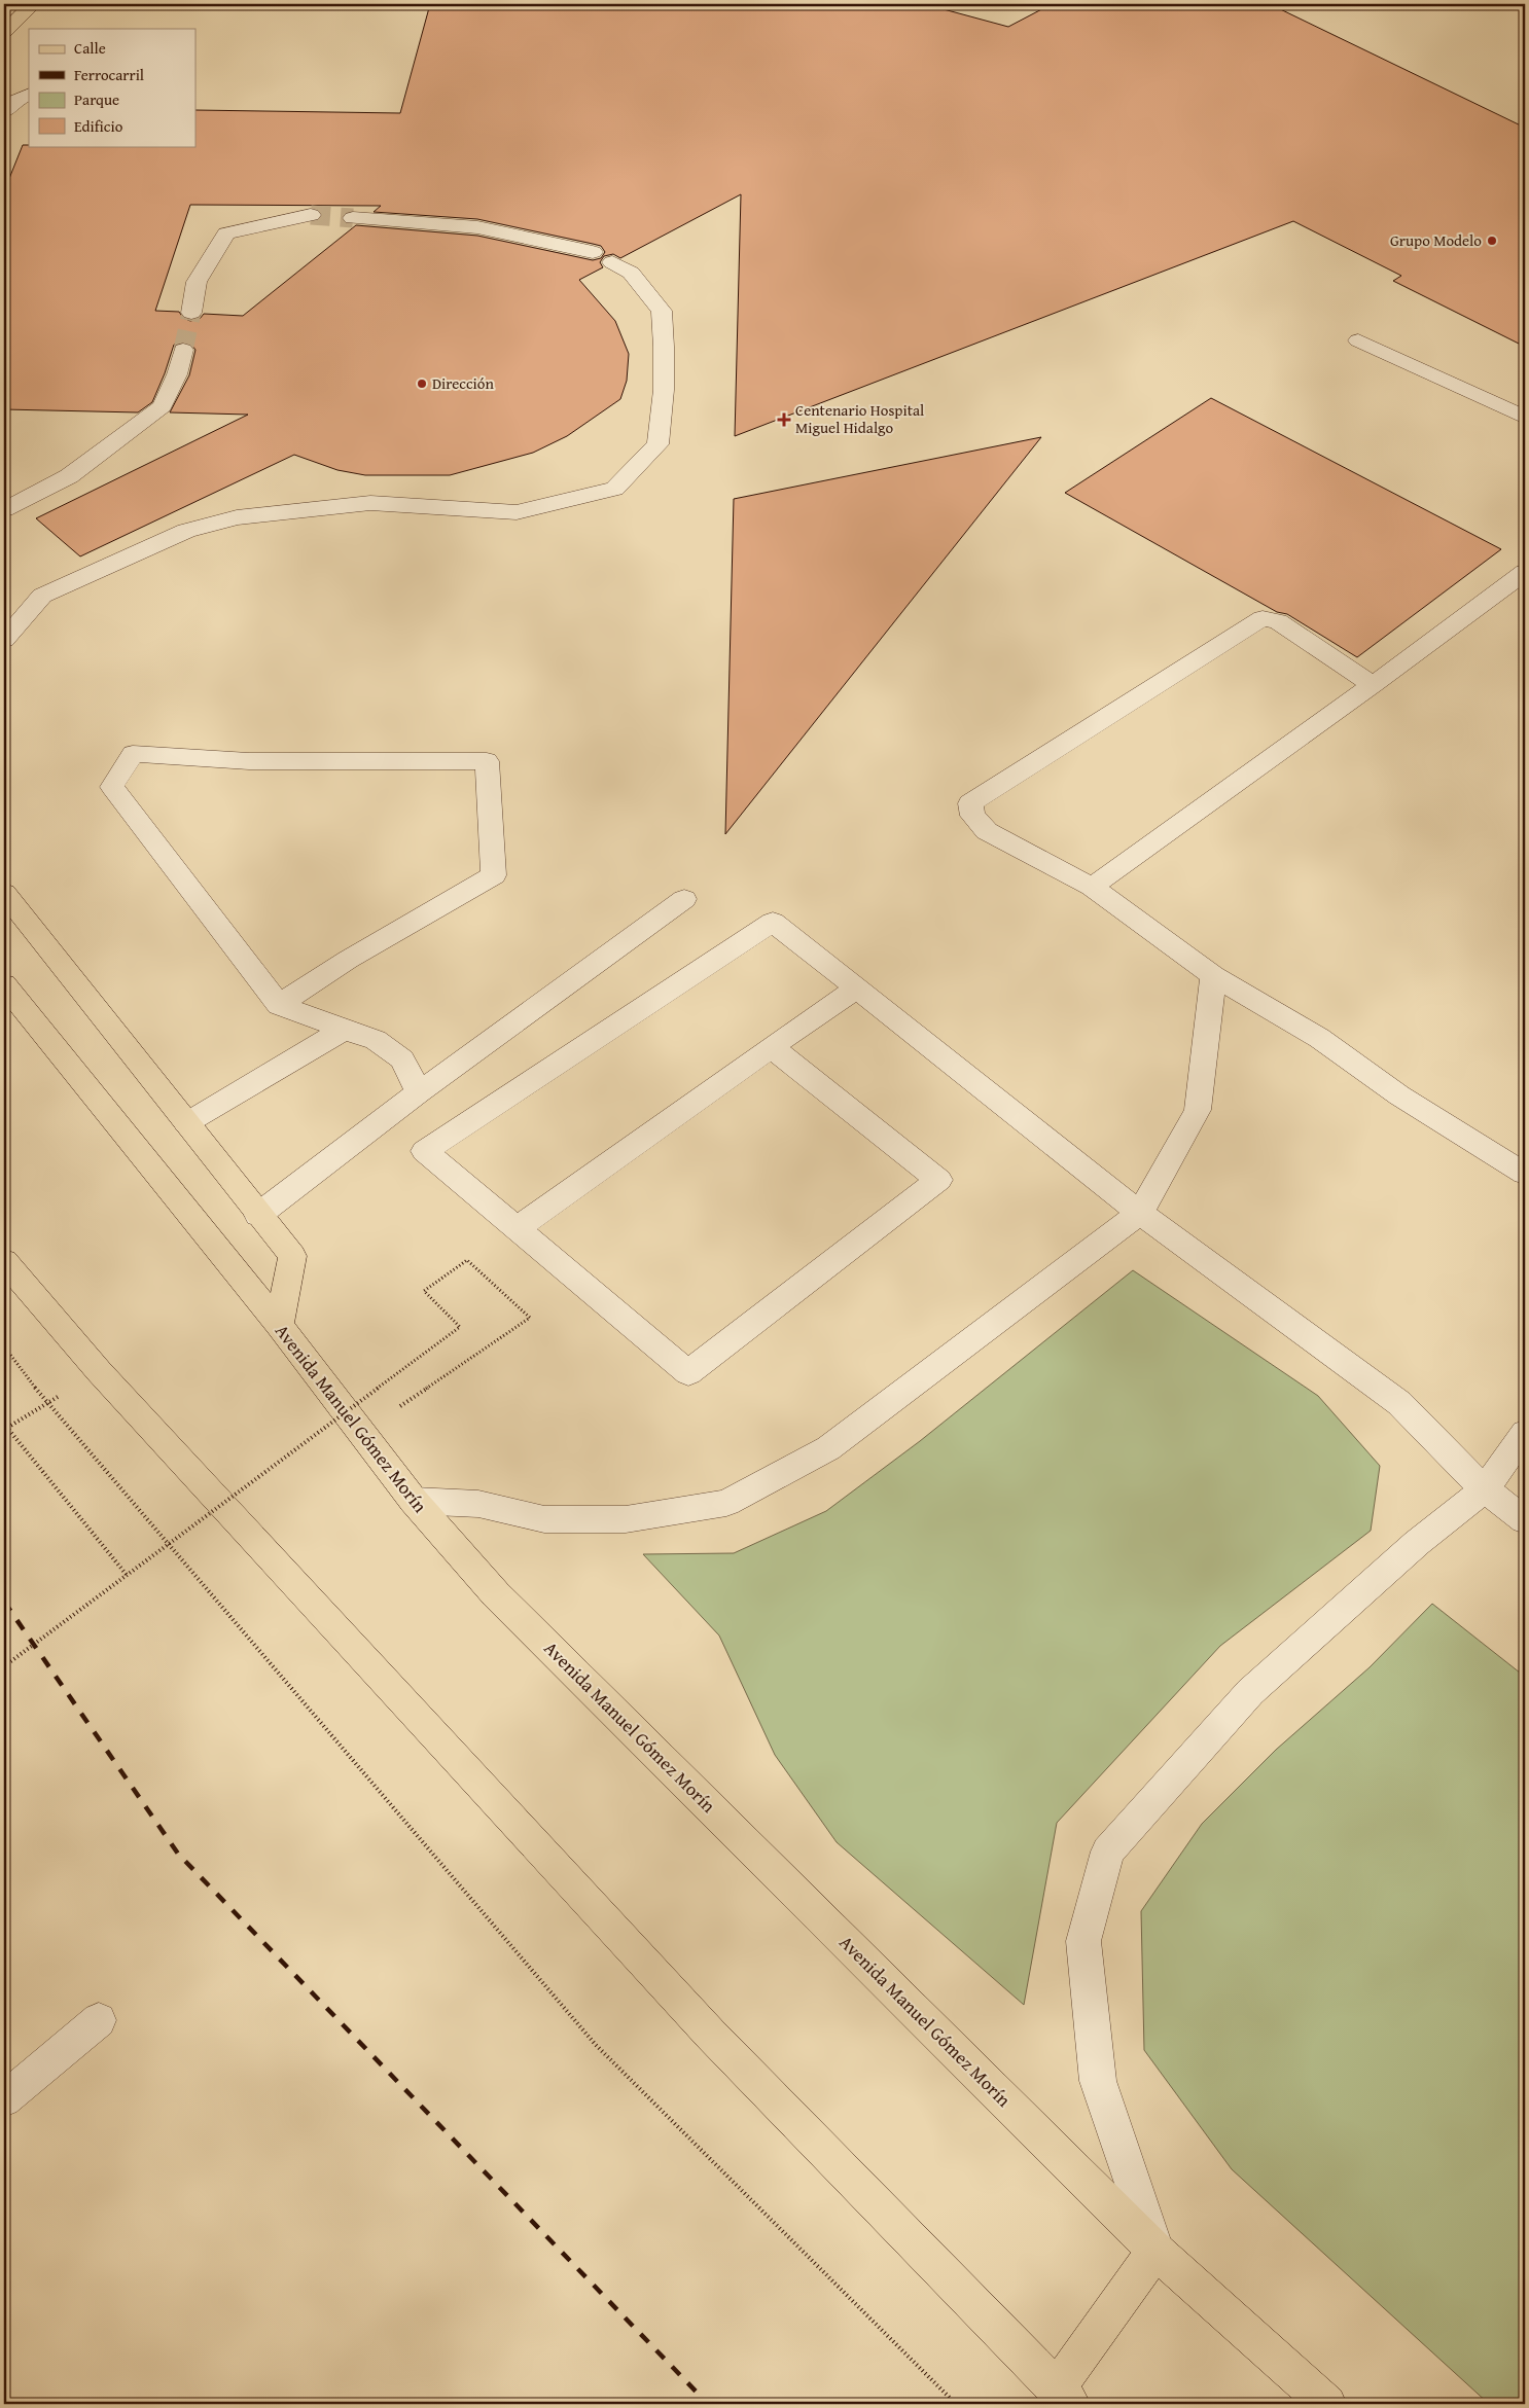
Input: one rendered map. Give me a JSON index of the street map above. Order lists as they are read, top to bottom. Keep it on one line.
{"streets":{"main road":["Avenida Manuel Gómez Morín"]},"places":{"other":["Grupo Modelo","Dirección"],"health":["Centenario Hospital Miguel Hidalgo"]},"legend":["Calle","Ferrocarril","Parque","Edificio"]}
